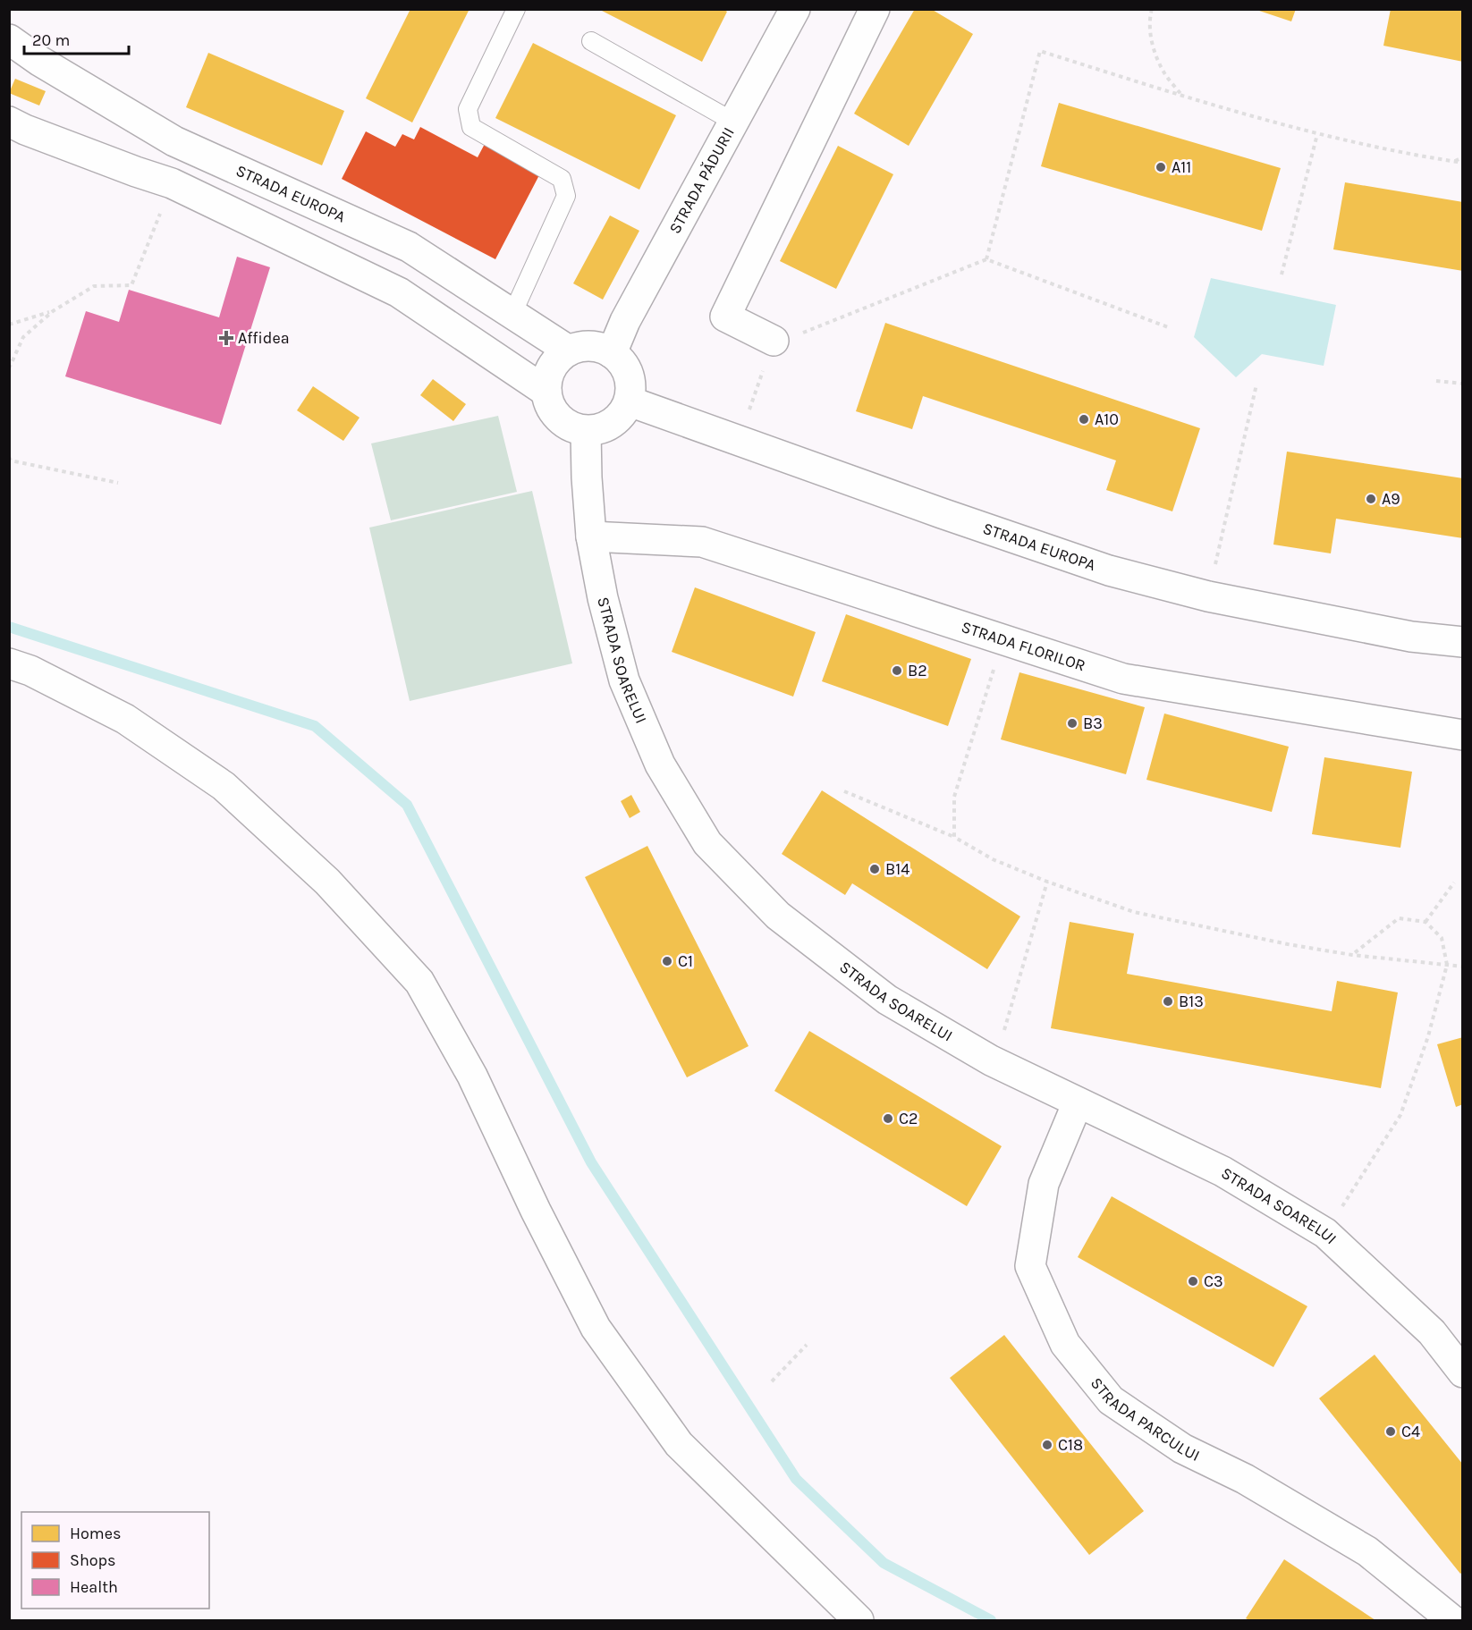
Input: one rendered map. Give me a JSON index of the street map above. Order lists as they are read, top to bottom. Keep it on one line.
{"streets":{"street":["STRADA PĂDURII","STRADA EUROPA","STRADA FLORILOR","STRADA SOARELUI","STRADA PARCULUI"]},"crossings":[["STRADA PĂDURII","STRADA EUROPA"],["STRADA PĂDURII","STRADA SOARELUI"],["STRADA EUROPA","STRADA SOARELUI"],["STRADA FLORILOR","STRADA SOARELUI"],["STRADA SOARELUI","STRADA PARCULUI"]],"places":{"other":["A11","A10","A9","B2","B3","B14","C1","B13","C2","C3","C4","C18"],"health":["Affidea"]},"legend":["Homes","Shops","Health"],"scale_bar":"20 m"}
